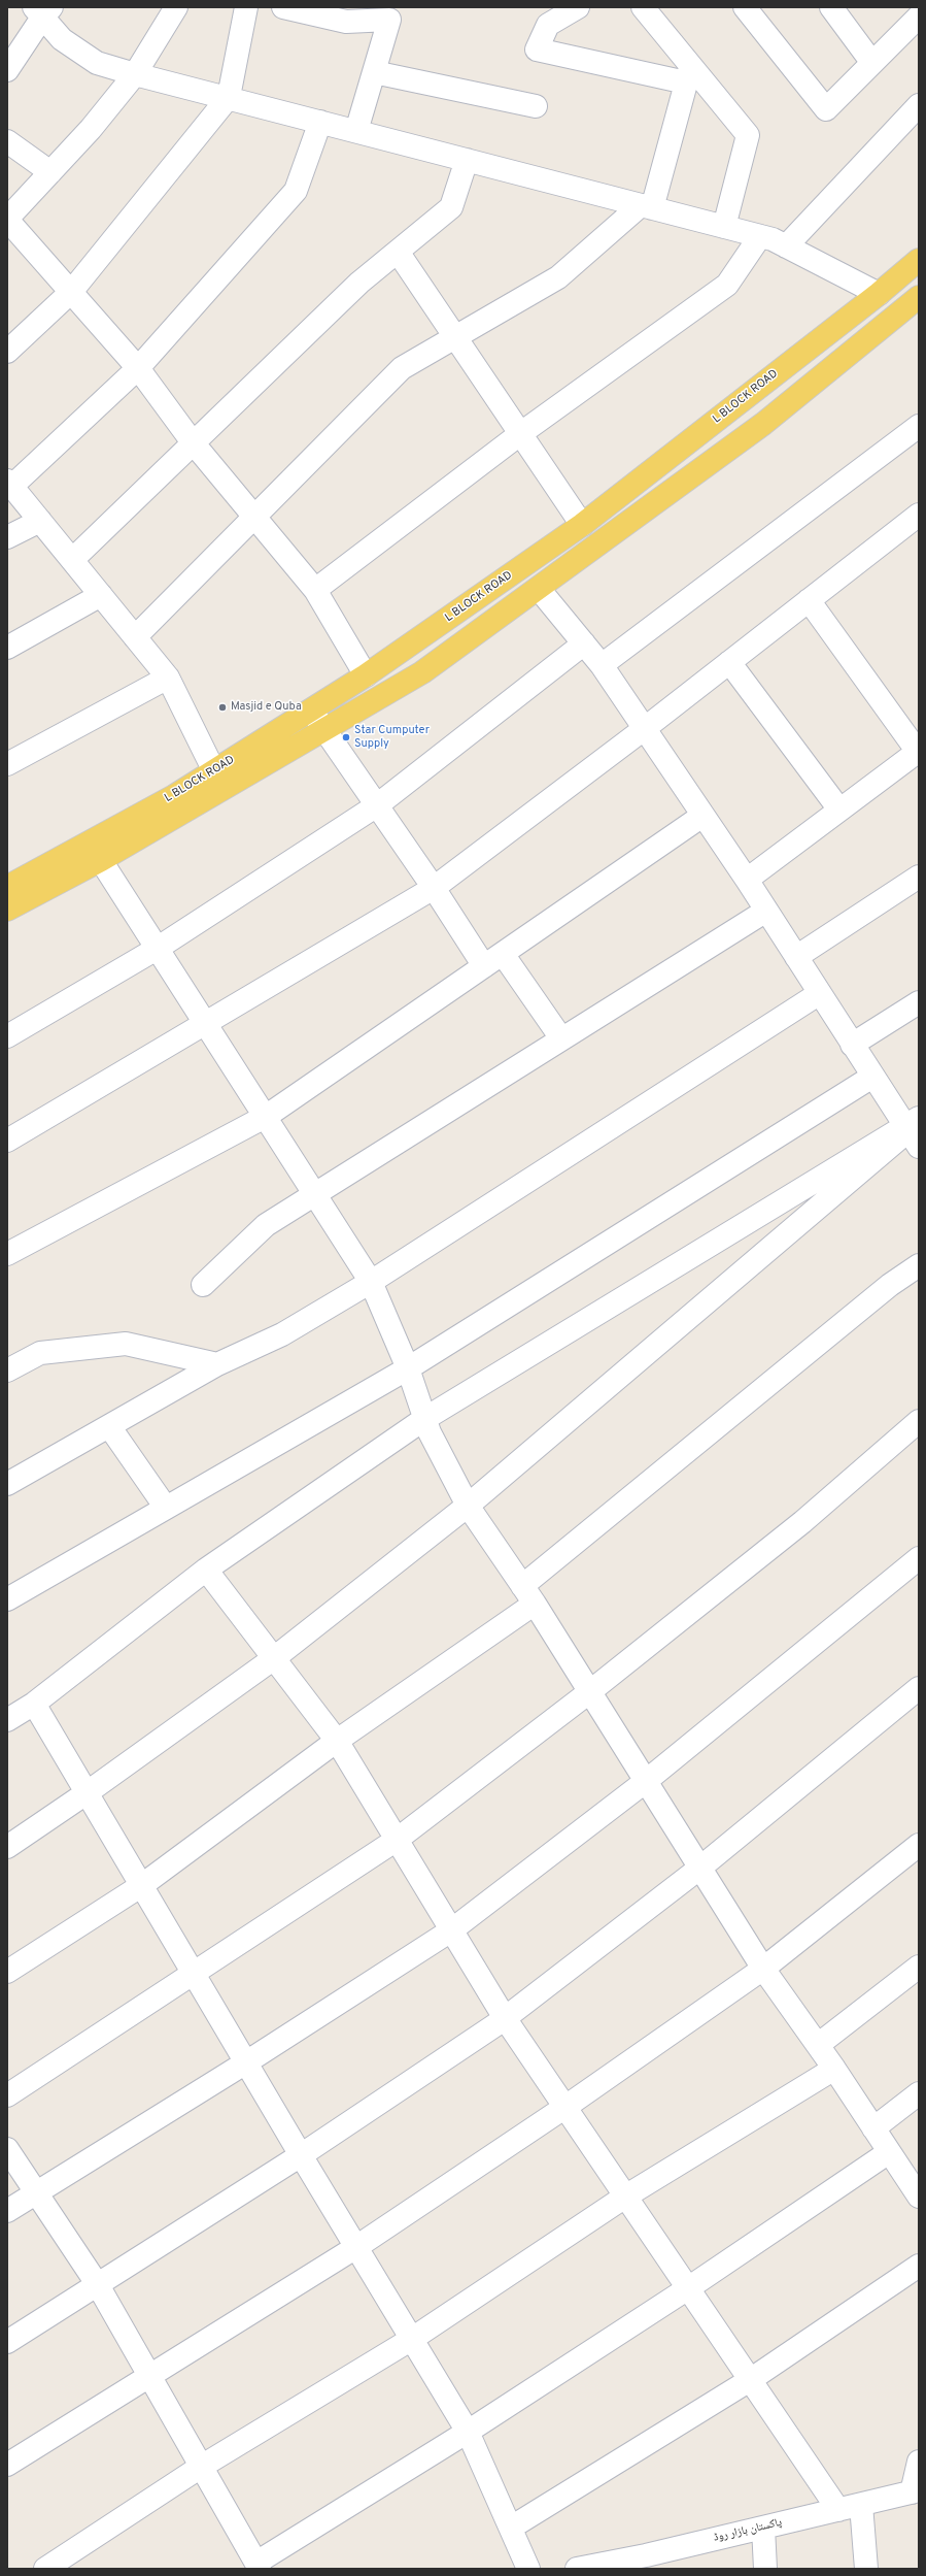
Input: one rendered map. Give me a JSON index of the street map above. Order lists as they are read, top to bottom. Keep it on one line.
{"streets":{"main road":["L BLOCK ROAD"],"street":["پاکستان بازار روڈ"]},"places":["Masjid e Quba","Star Cumputer Supply"]}
